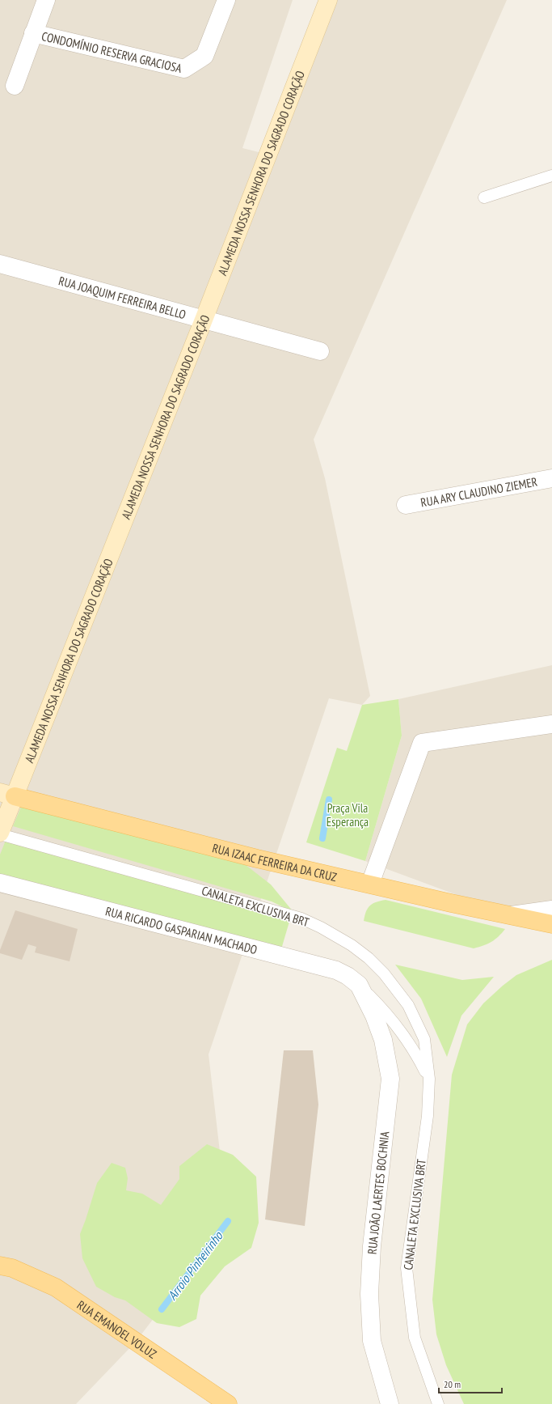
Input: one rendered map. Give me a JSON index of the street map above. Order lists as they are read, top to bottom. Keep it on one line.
{"streets":{"main road":["ALAMEDA NOSSA SENHORA DO SAGRADO CORAÇÃO","RUA IZAAC FERREIRA DA CRUZ","RUA EMANOEL VOLUZ"],"street":["CONDOMÍNIO RESERVA GRACIOSA","RUA JOAQUIM FERREIRA BELLO","RUA ARY CLAUDINO ZIEMER","RUA RICARDO GASPARIAN MACHADO","RUA JOÃO LAERTES BOCHNIA"],"lane":["CANALETA EXCLUSIVA BRT"]},"crossings":[["ALAMEDA NOSSA SENHORA DO SAGRADO CORAÇÃO","RUA JOAQUIM FERREIRA BELLO"],["ALAMEDA NOSSA SENHORA DO SAGRADO CORAÇÃO","RUA IZAAC FERREIRA DA CRUZ"],["ALAMEDA NOSSA SENHORA DO SAGRADO CORAÇÃO","CANALETA EXCLUSIVA BRT"],["CANALETA EXCLUSIVA BRT","RUA RICARDO GASPARIAN MACHADO"],["CANALETA EXCLUSIVA BRT","RUA JOÃO LAERTES BOCHNIA"],["RUA RICARDO GASPARIAN MACHADO","RUA JOÃO LAERTES BOCHNIA"]],"water":["Arroio Pinheirinho"],"parks":["Praça Vila Esperança"],"scale_bar":"20 m"}
